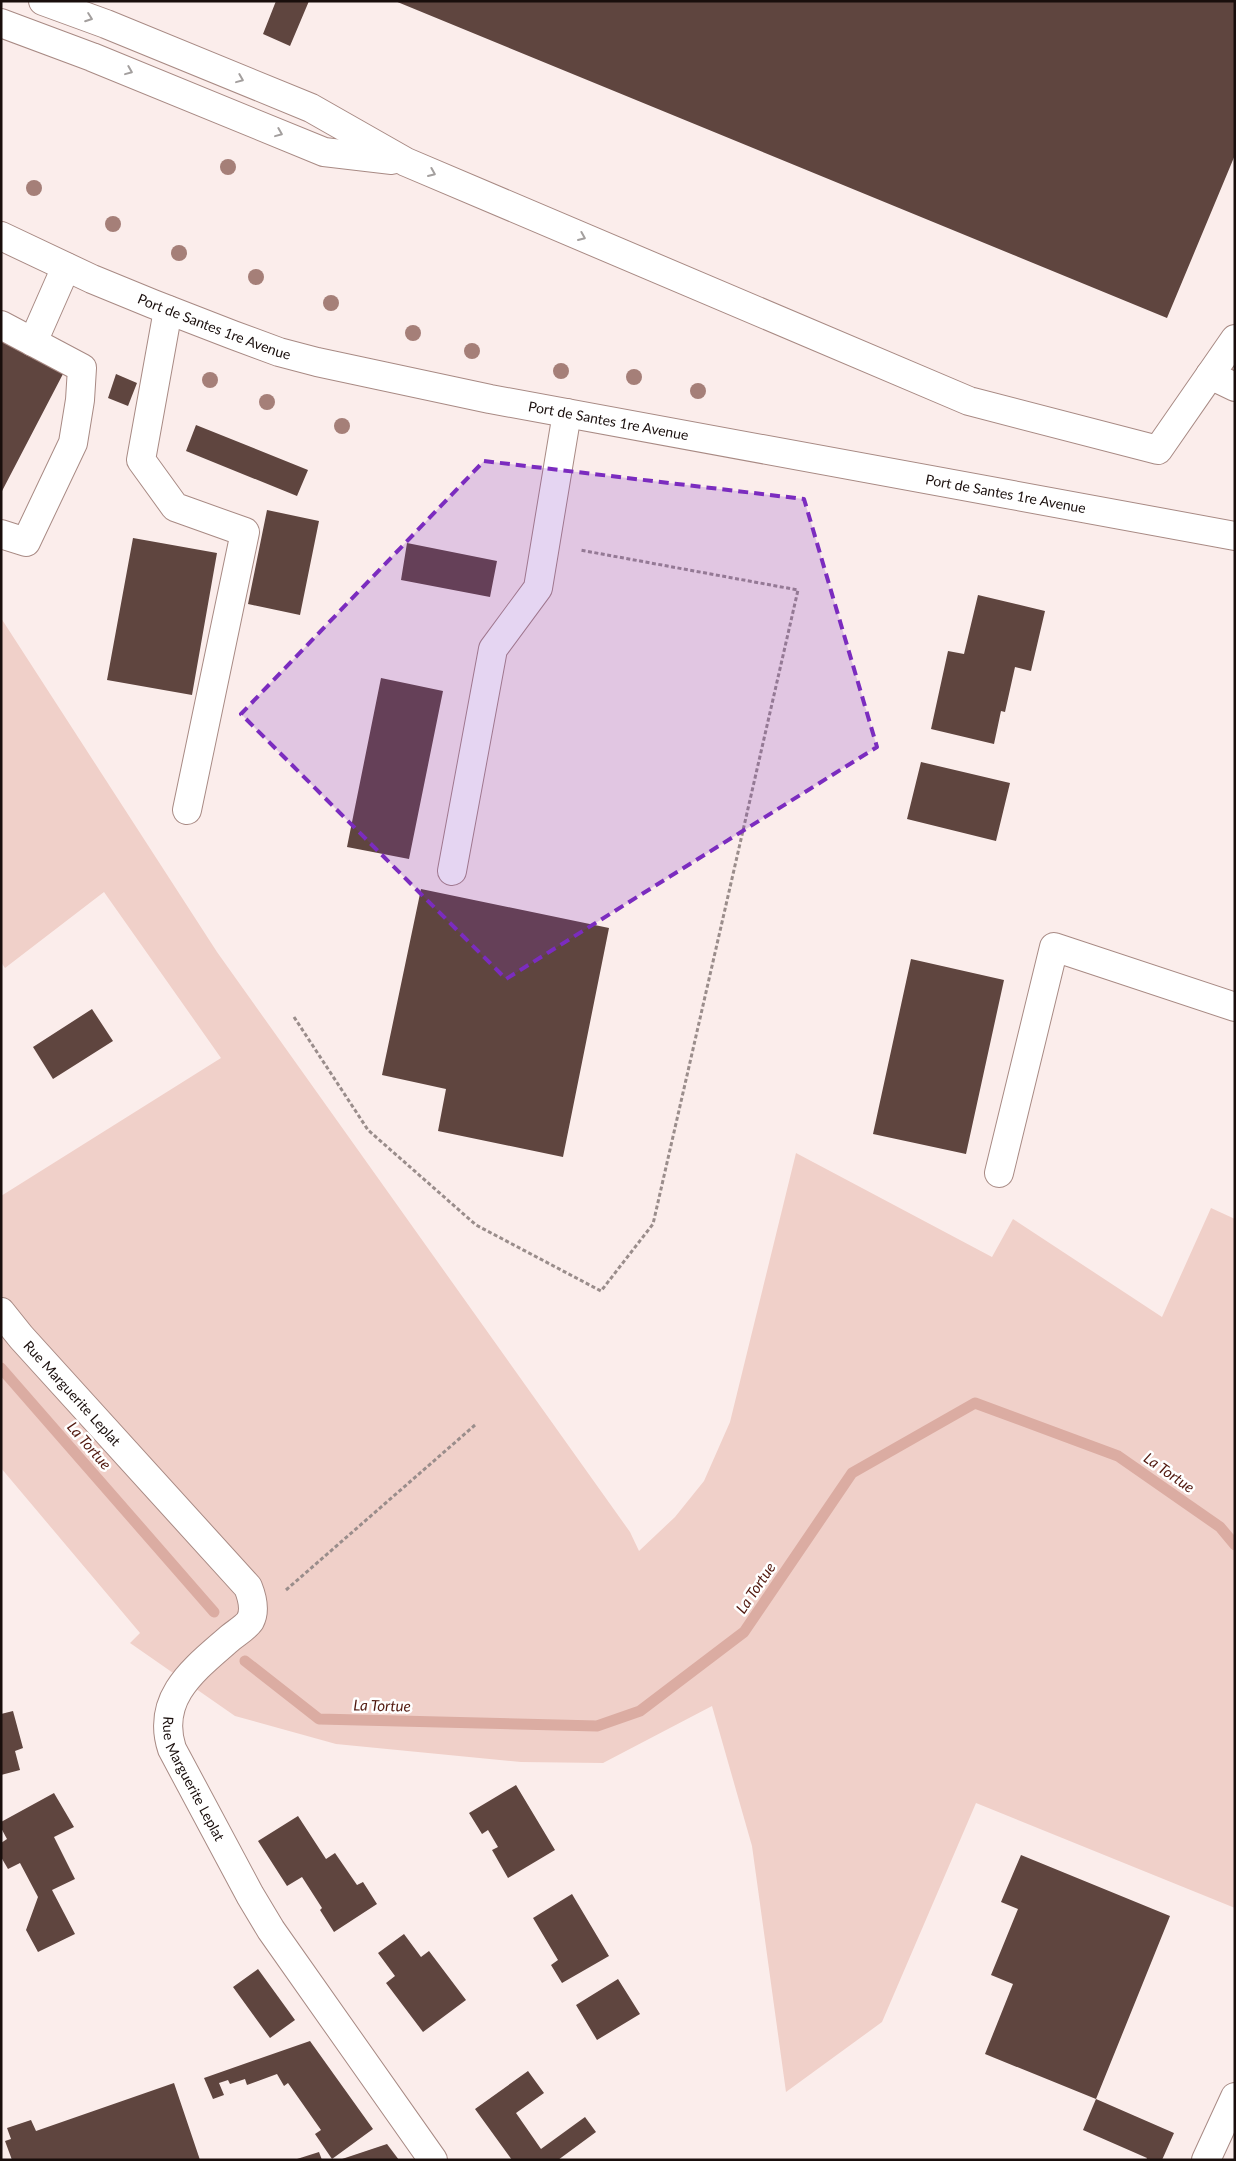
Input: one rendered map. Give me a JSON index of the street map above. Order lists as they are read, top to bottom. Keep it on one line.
{"streets":{"street":["Port de Santes 1re Avenue","Rue Marguerite Leplat"]},"water":["La Tortue"]}
